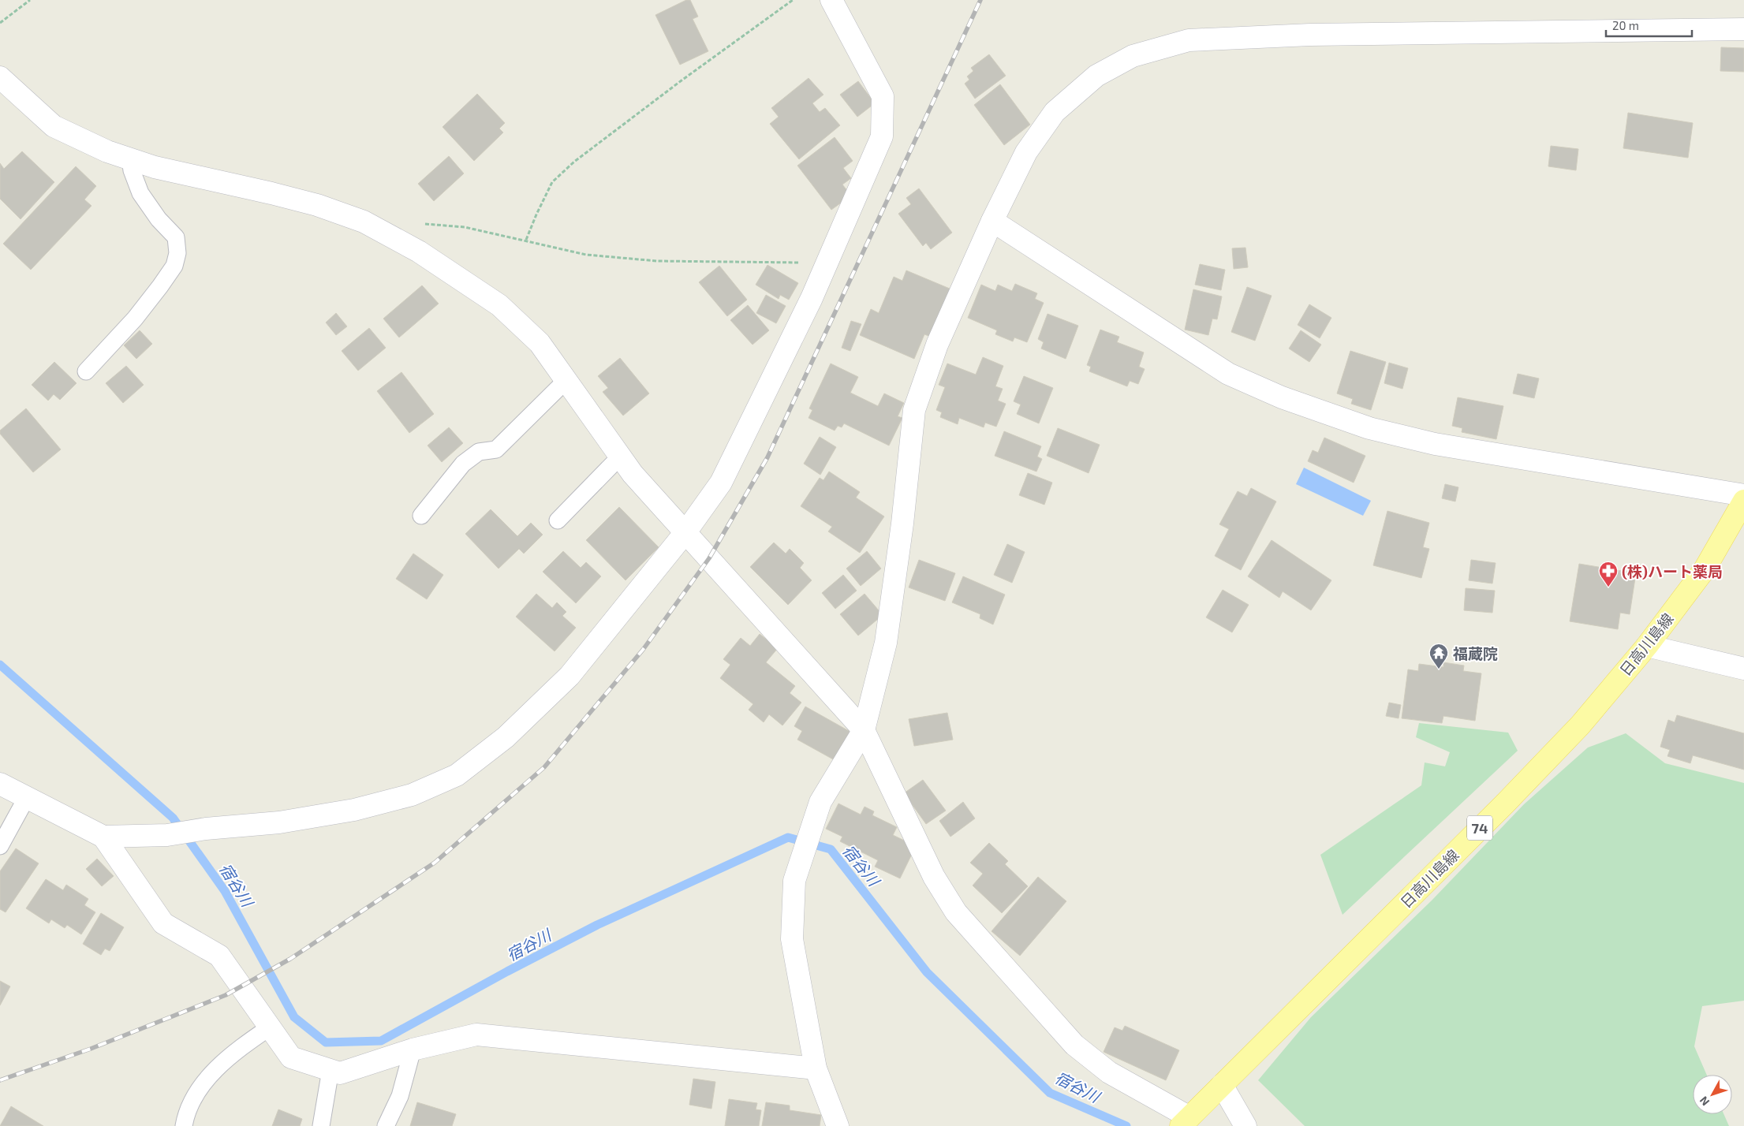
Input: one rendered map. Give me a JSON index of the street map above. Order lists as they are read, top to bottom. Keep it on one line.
{"streets":{"main road":["日高川島線","74"]},"water":["宿谷川"],"places":{"pharmacy":["(株)ハート薬局"],"temple":["福蔵院"]},"scale_bar":"20 m","north":"bottom left"}
